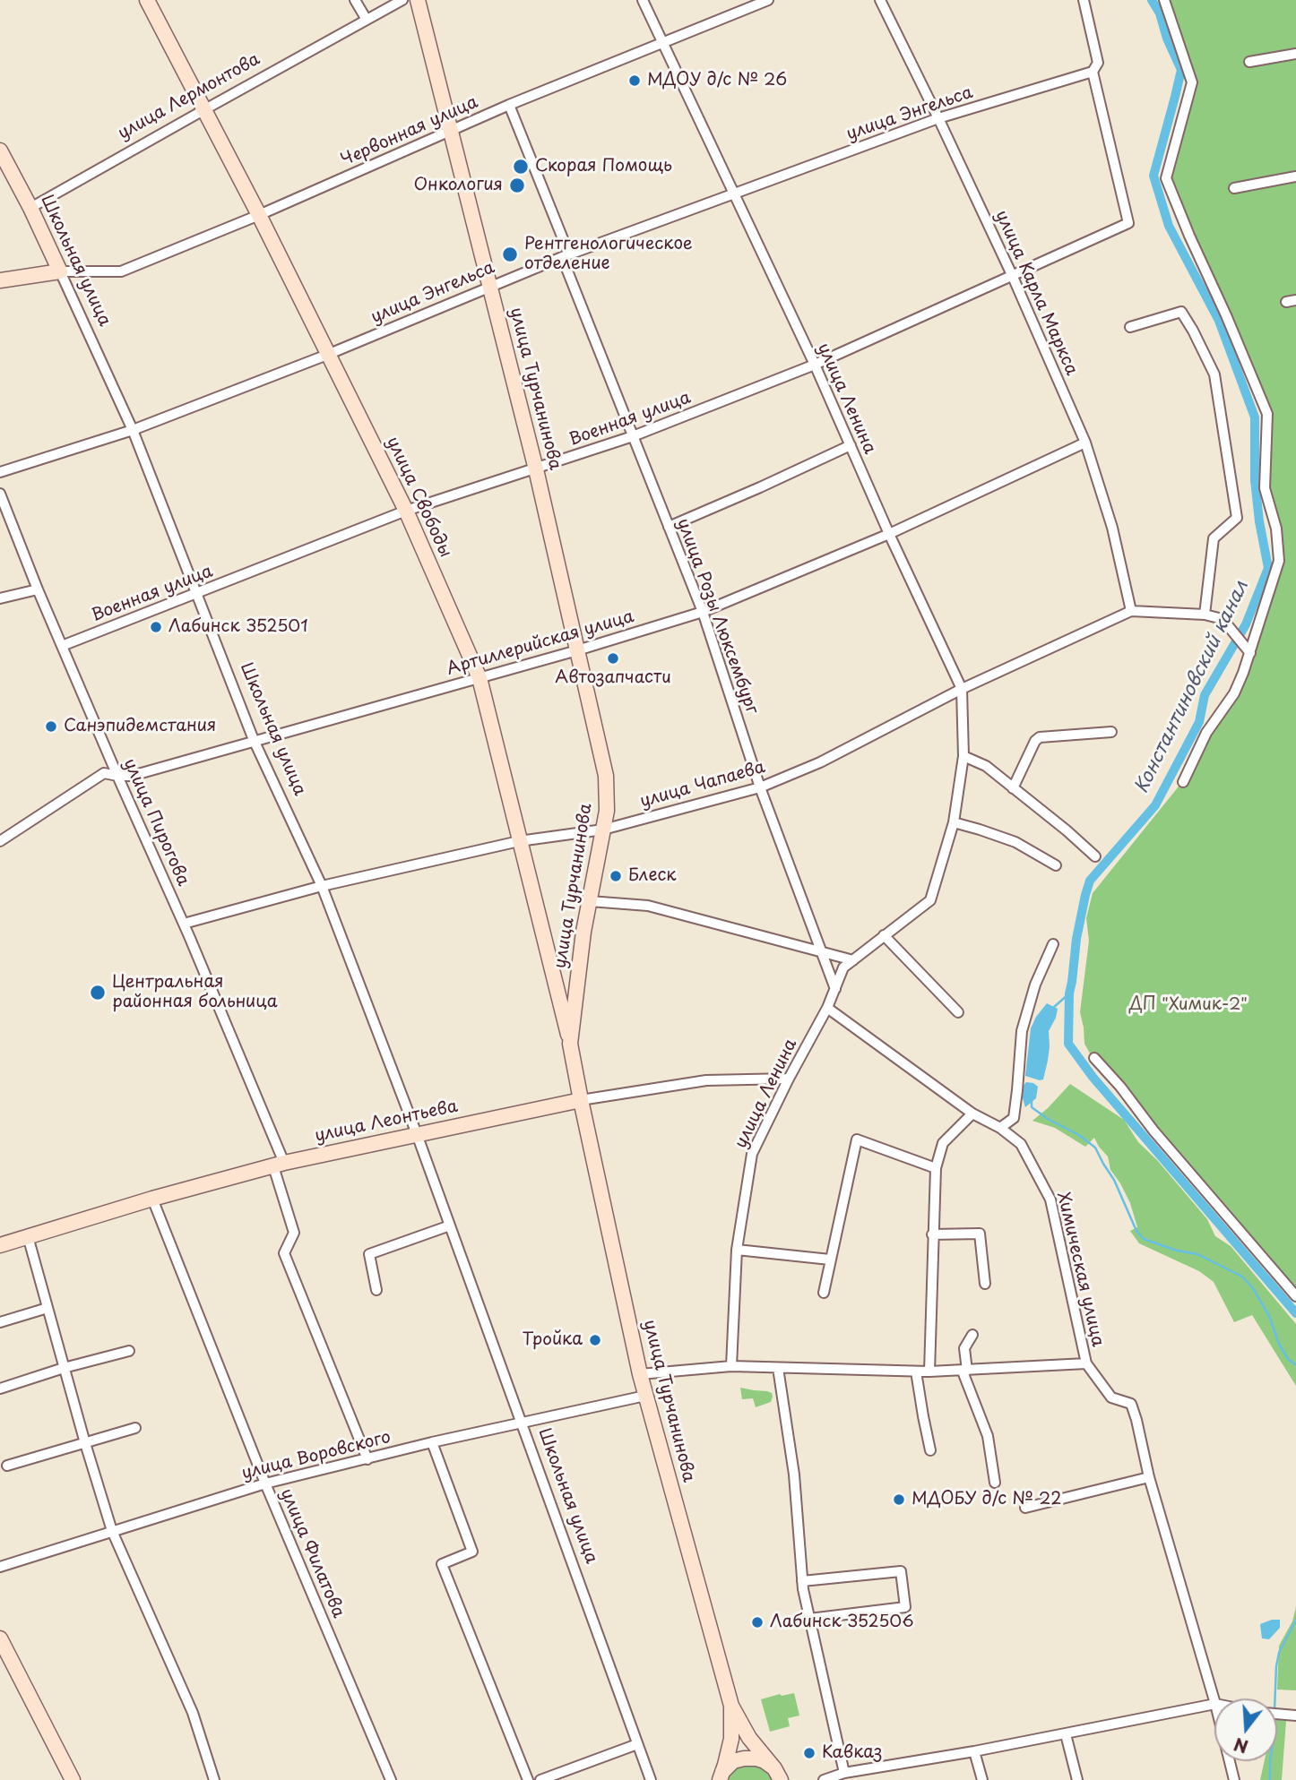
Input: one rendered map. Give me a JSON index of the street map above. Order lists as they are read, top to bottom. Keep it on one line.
{"streets":{"street":["улица Лермонтова","улица Энгельса","Червонная улица","Школьная улица","улица Карла Маркса","улица Турчанинова","улица Ленина","Военная улица","улица Свободы","улица Розы Люксембург","Артиллерийская улица","улица Чапаева","улица Пирогова","улица Леонтьева","Химическая улица","улица Воровского","улица Филатова"]},"crossings":[["улица Лермонтова","Школьная улица"],["улица Лермонтова","улица Свободы"],["улица Энгельса","Школьная улица"],["улица Энгельса","улица Карла Маркса"],["улица Энгельса","улица Турчанинова"],["улица Энгельса","улица Ленина"],["улица Энгельса","Военная улица"],["улица Энгельса","улица Свободы"],["улица Энгельса","улица Розы Люксембург"],["Червонная улица","Школьная улица"],["Червонная улица","улица Турчанинова"],["Червонная улица","улица Ленина"],["Червонная улица","улица Свободы"],["Червонная улица","улица Розы Люксембург"],["Школьная улица","Военная улица"],["Школьная улица","Артиллерийская улица"],["Школьная улица","улица Чапаева"],["Школьная улица","улица Леонтьева"],["Школьная улица","улица Воровского"],["улица Карла Маркса","Военная улица"],["улица Карла Маркса","Артиллерийская улица"],["улица Карла Маркса","улица Чапаева"],["улица Турчанинова","Военная улица"],["улица Турчанинова","улица Свободы"],["улица Турчанинова","Артиллерийская улица"],["улица Турчанинова","улица Чапаева"],["улица Турчанинова","улица Леонтьева"],["улица Турчанинова","улица Воровского"],["улица Ленина","Военная улица"],["улица Ленина","улица Розы Люксембург"],["улица Ленина","Артиллерийская улица"],["улица Ленина","улица Чапаева"],["улица Ленина","улица Леонтьева"],["улица Ленина","Химическая улица"],["Военная улица","улица Свободы"],["Военная улица","улица Розы Люксембург"],["Военная улица","улица Пирогова"],["улица Свободы","Артиллерийская улица"],["улица Свободы","улица Чапаева"],["улица Розы Люксембург","Артиллерийская улица"],["улица Розы Люксембург","улица Чапаева"],["Артиллерийская улица","улица Пирогова"],["улица Чапаева","улица Пирогова"],["улица Пирогова","улица Леонтьева"],["улица Пирогова","улица Воровского"],["улица Леонтьева","улица Филатова"],["улица Воровского","улица Филатова"]],"water":["Константиновский канал"],"parks":["ДП \"Химик-2\""],"places":["МДОУ д/с № 26","Скорая Помощь","Онкология","Рентгенологическое отделение","Лабинск 352501","Автозапчасти","Санэпидемстания","Блеск","Центральная районная больница","Тройка","МДОБУ д/с № 22","Лабинск 352506","Кавказ"],"north":"bottom"}
